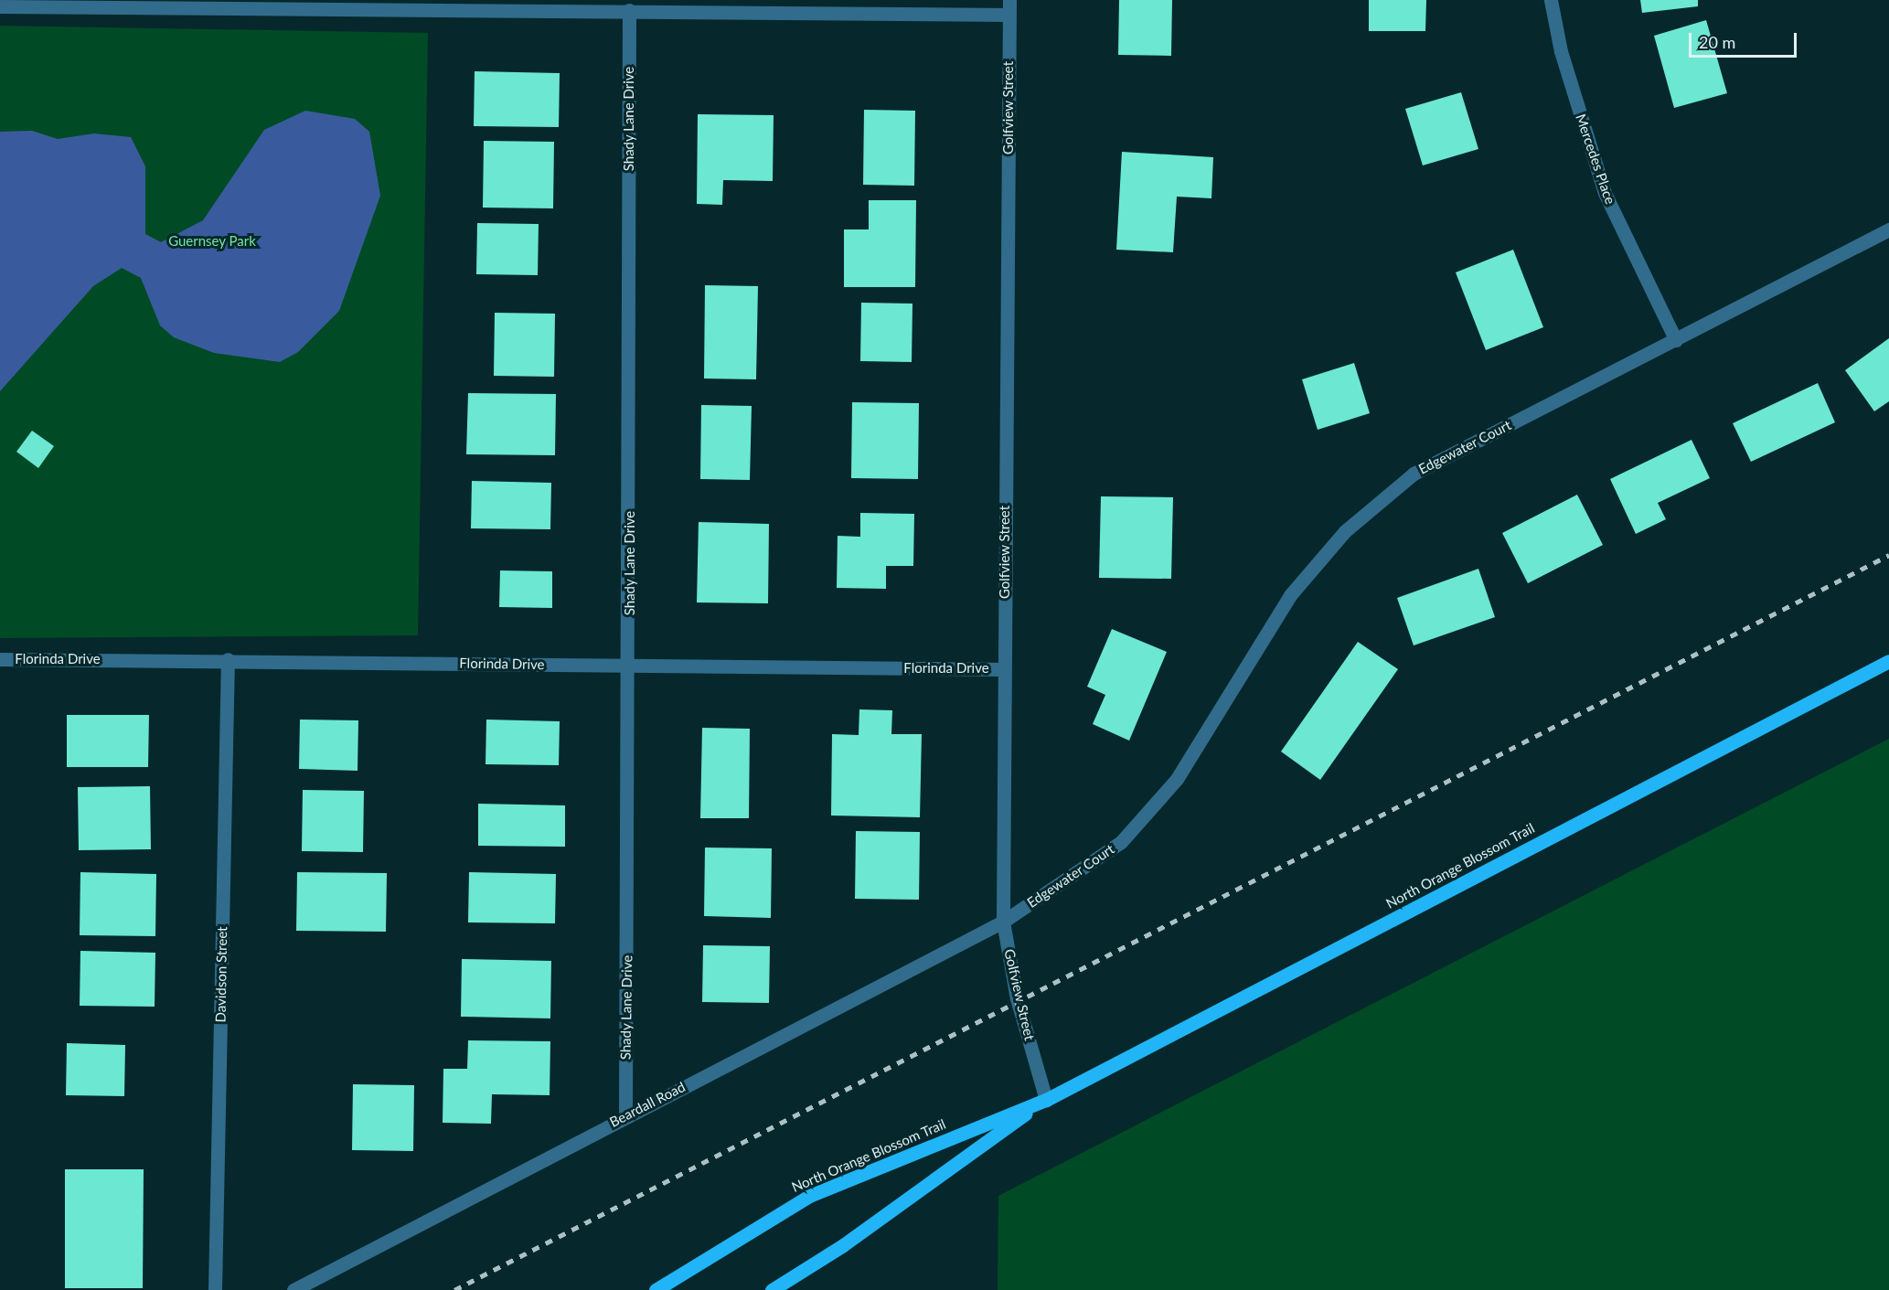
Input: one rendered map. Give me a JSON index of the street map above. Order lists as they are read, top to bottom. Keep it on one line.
{"streets":{"main road":["North Orange Blossom Trail"],"street":["Golfview Street","Shady Lane Drive","Mercedes Place","Edgewater Court","Florinda Drive","Davidson Street","Beardall Road"]},"crossings":[["Golfview Street","Edgewater Court"],["Golfview Street","Florinda Drive"],["Golfview Street","North Orange Blossom Trail"],["Golfview Street","Beardall Road"],["Shady Lane Drive","Florinda Drive"],["Shady Lane Drive","Beardall Road"],["Mercedes Place","Edgewater Court"],["Edgewater Court","Beardall Road"],["Florinda Drive","Davidson Street"]],"parks":["Guernsey Park"],"scale_bar":"20 m"}
